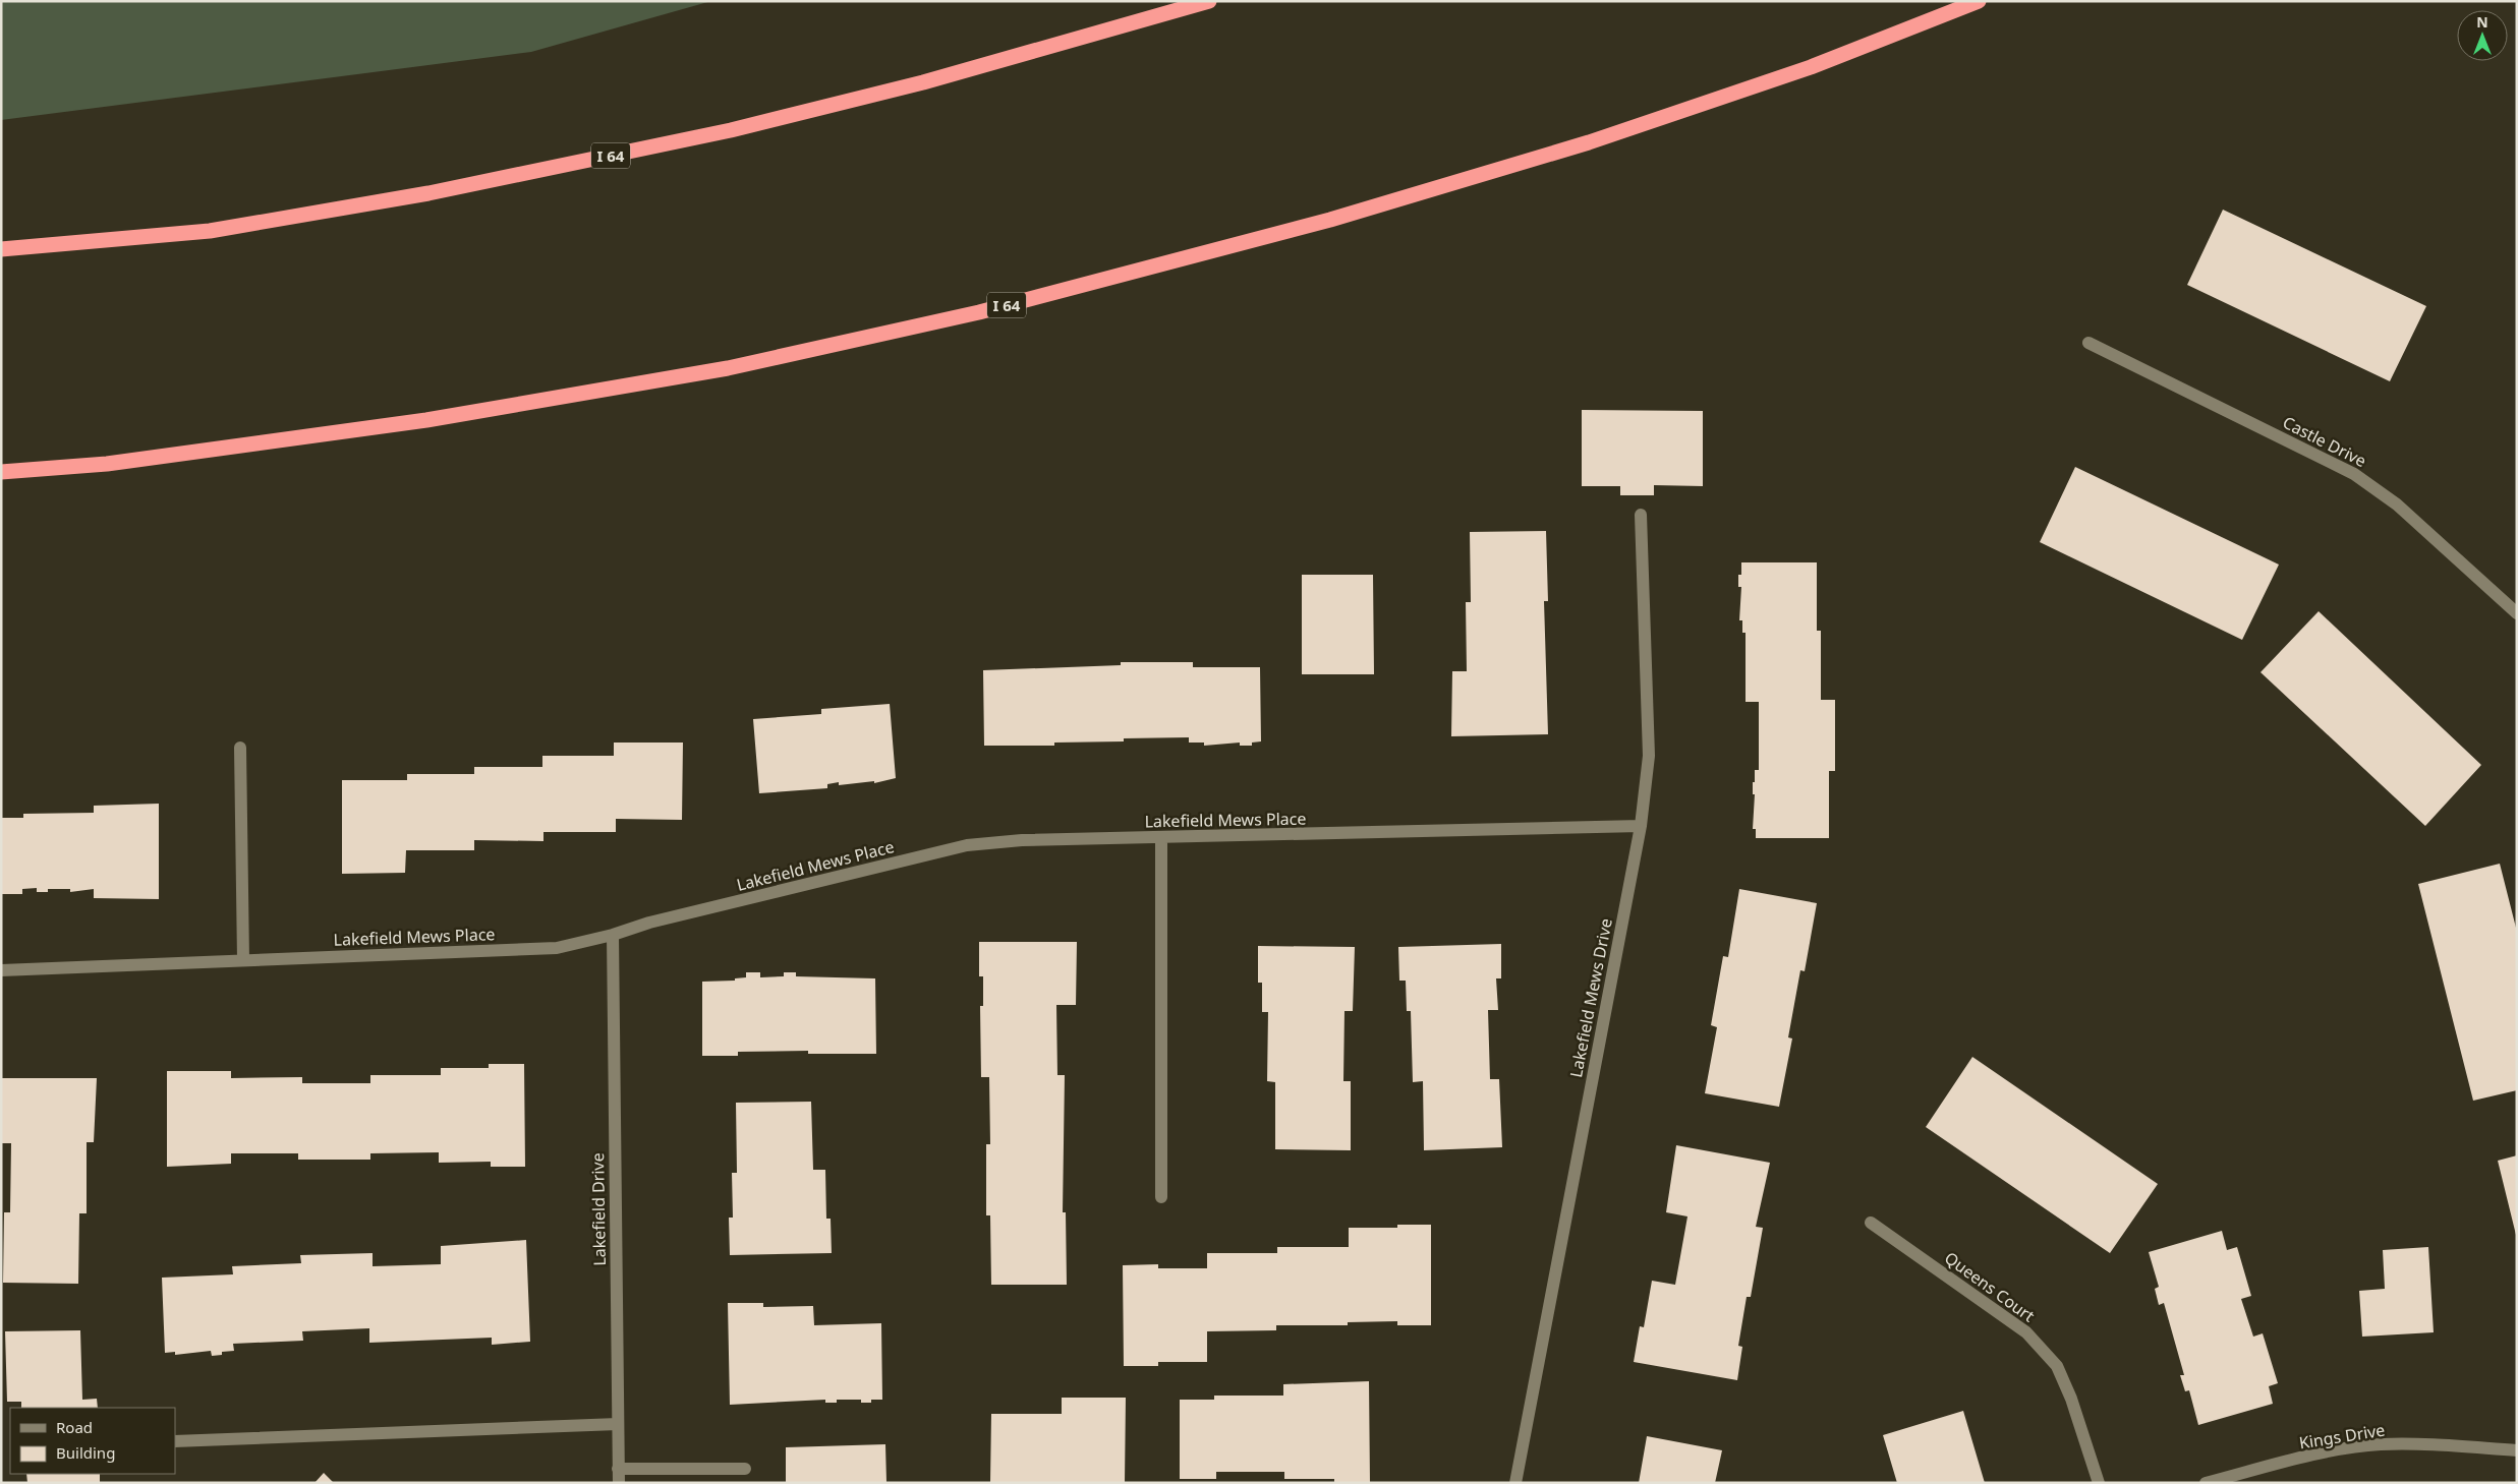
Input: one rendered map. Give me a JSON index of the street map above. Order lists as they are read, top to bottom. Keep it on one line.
{"streets":{"highway":["I 64"],"street":["Castle Drive","Lakefield Mews Place","Lakefield Mews Drive","Lakefield Drive","Queens Court","Kings Drive"]},"crossings":[["Lakefield Mews Place","Lakefield Mews Drive"],["Lakefield Mews Place","Lakefield Drive"]],"legend":["Road","Building"],"north":"top"}
